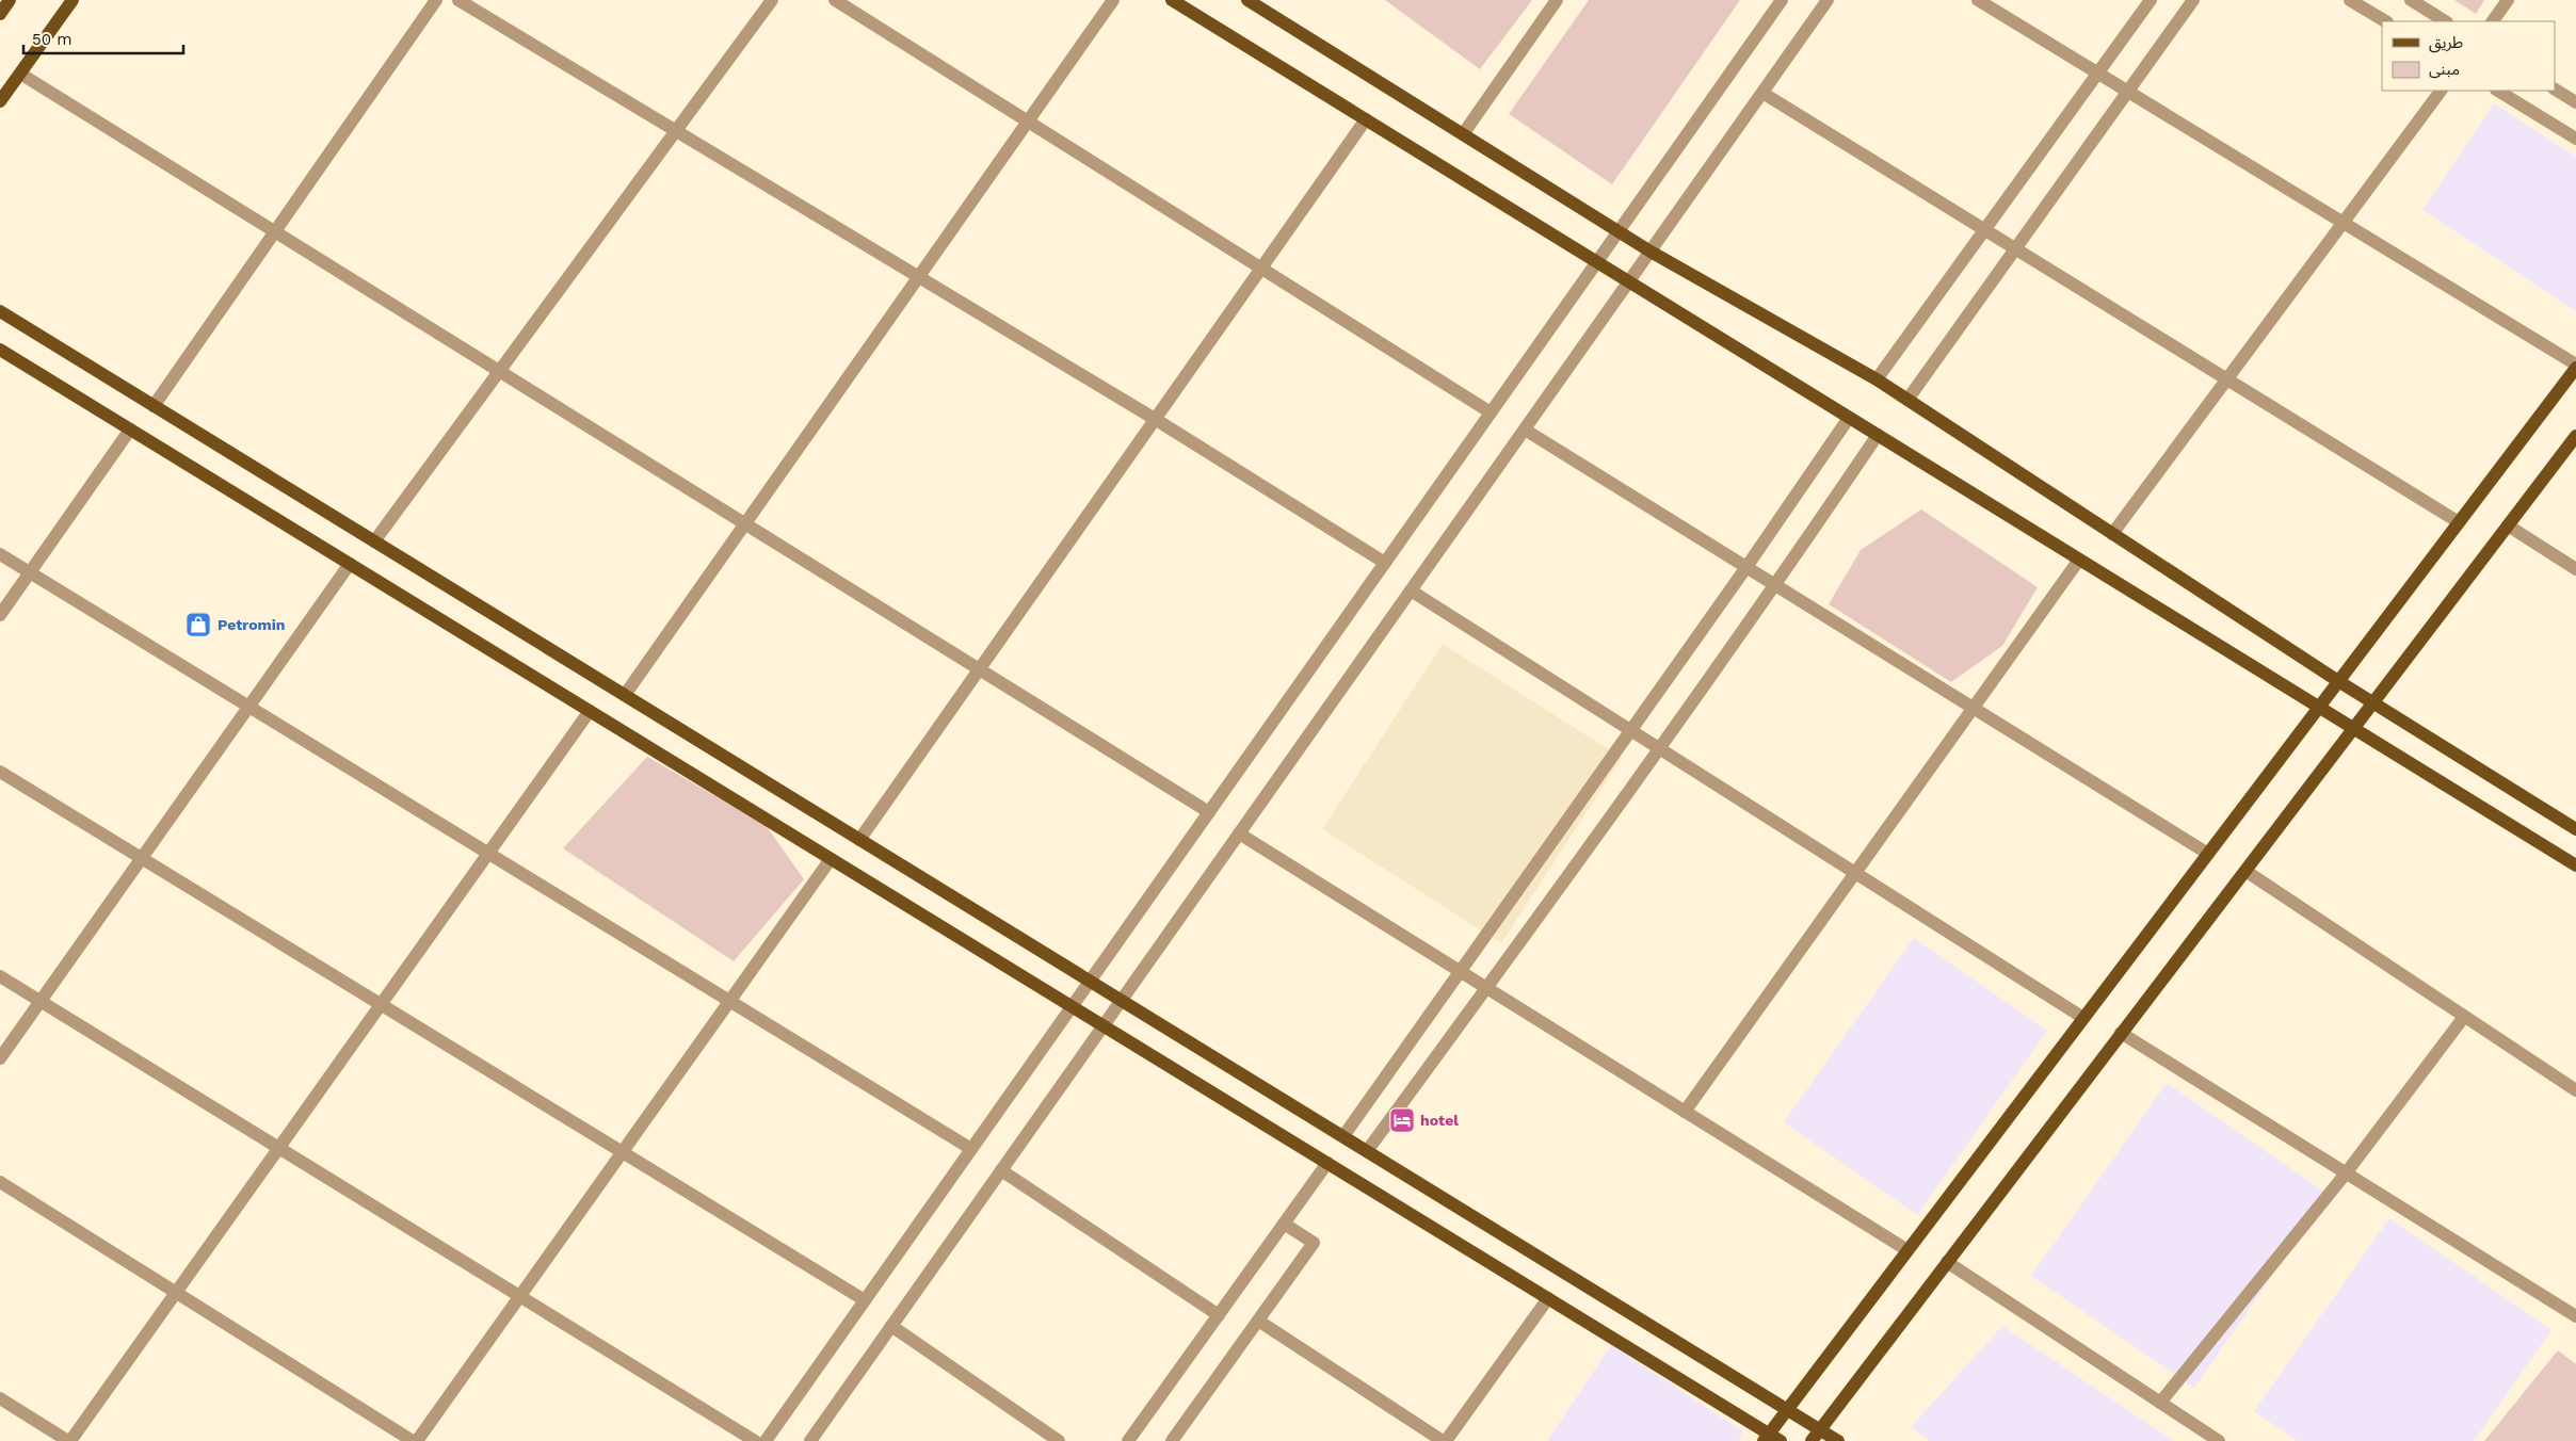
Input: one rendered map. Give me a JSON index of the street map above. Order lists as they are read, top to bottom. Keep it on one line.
{"places":{"shop":["Petromin"],"hotel":["hotel"]},"legend":["طريق","مبنى"],"scale_bar":"50 m"}
